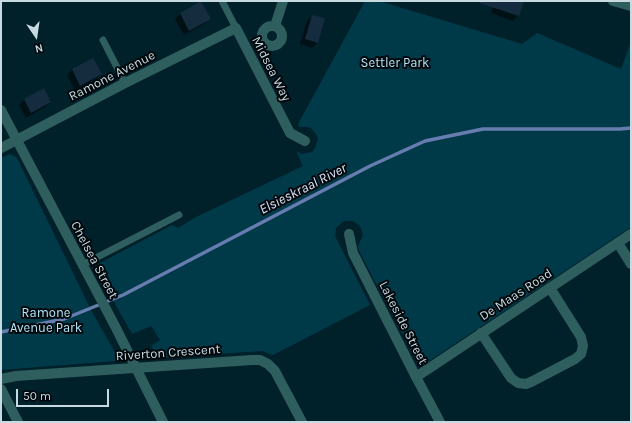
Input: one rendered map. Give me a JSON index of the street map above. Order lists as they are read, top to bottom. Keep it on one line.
{"streets":{"street":["Midsea Way","Ramone Avenue","Chelsea Street","De Maas Road","Lakeside Street","Riverton Crescent"]},"crossings":[["Midsea Way","Ramone Avenue"],["Ramone Avenue","Chelsea Street"],["Chelsea Street","Riverton Crescent"],["De Maas Road","Lakeside Street"]],"water":["Elsieskraal River"],"parks":["Settler Park","Ramone Avenue Park"],"scale_bar":"50 m","north":"bottom"}
